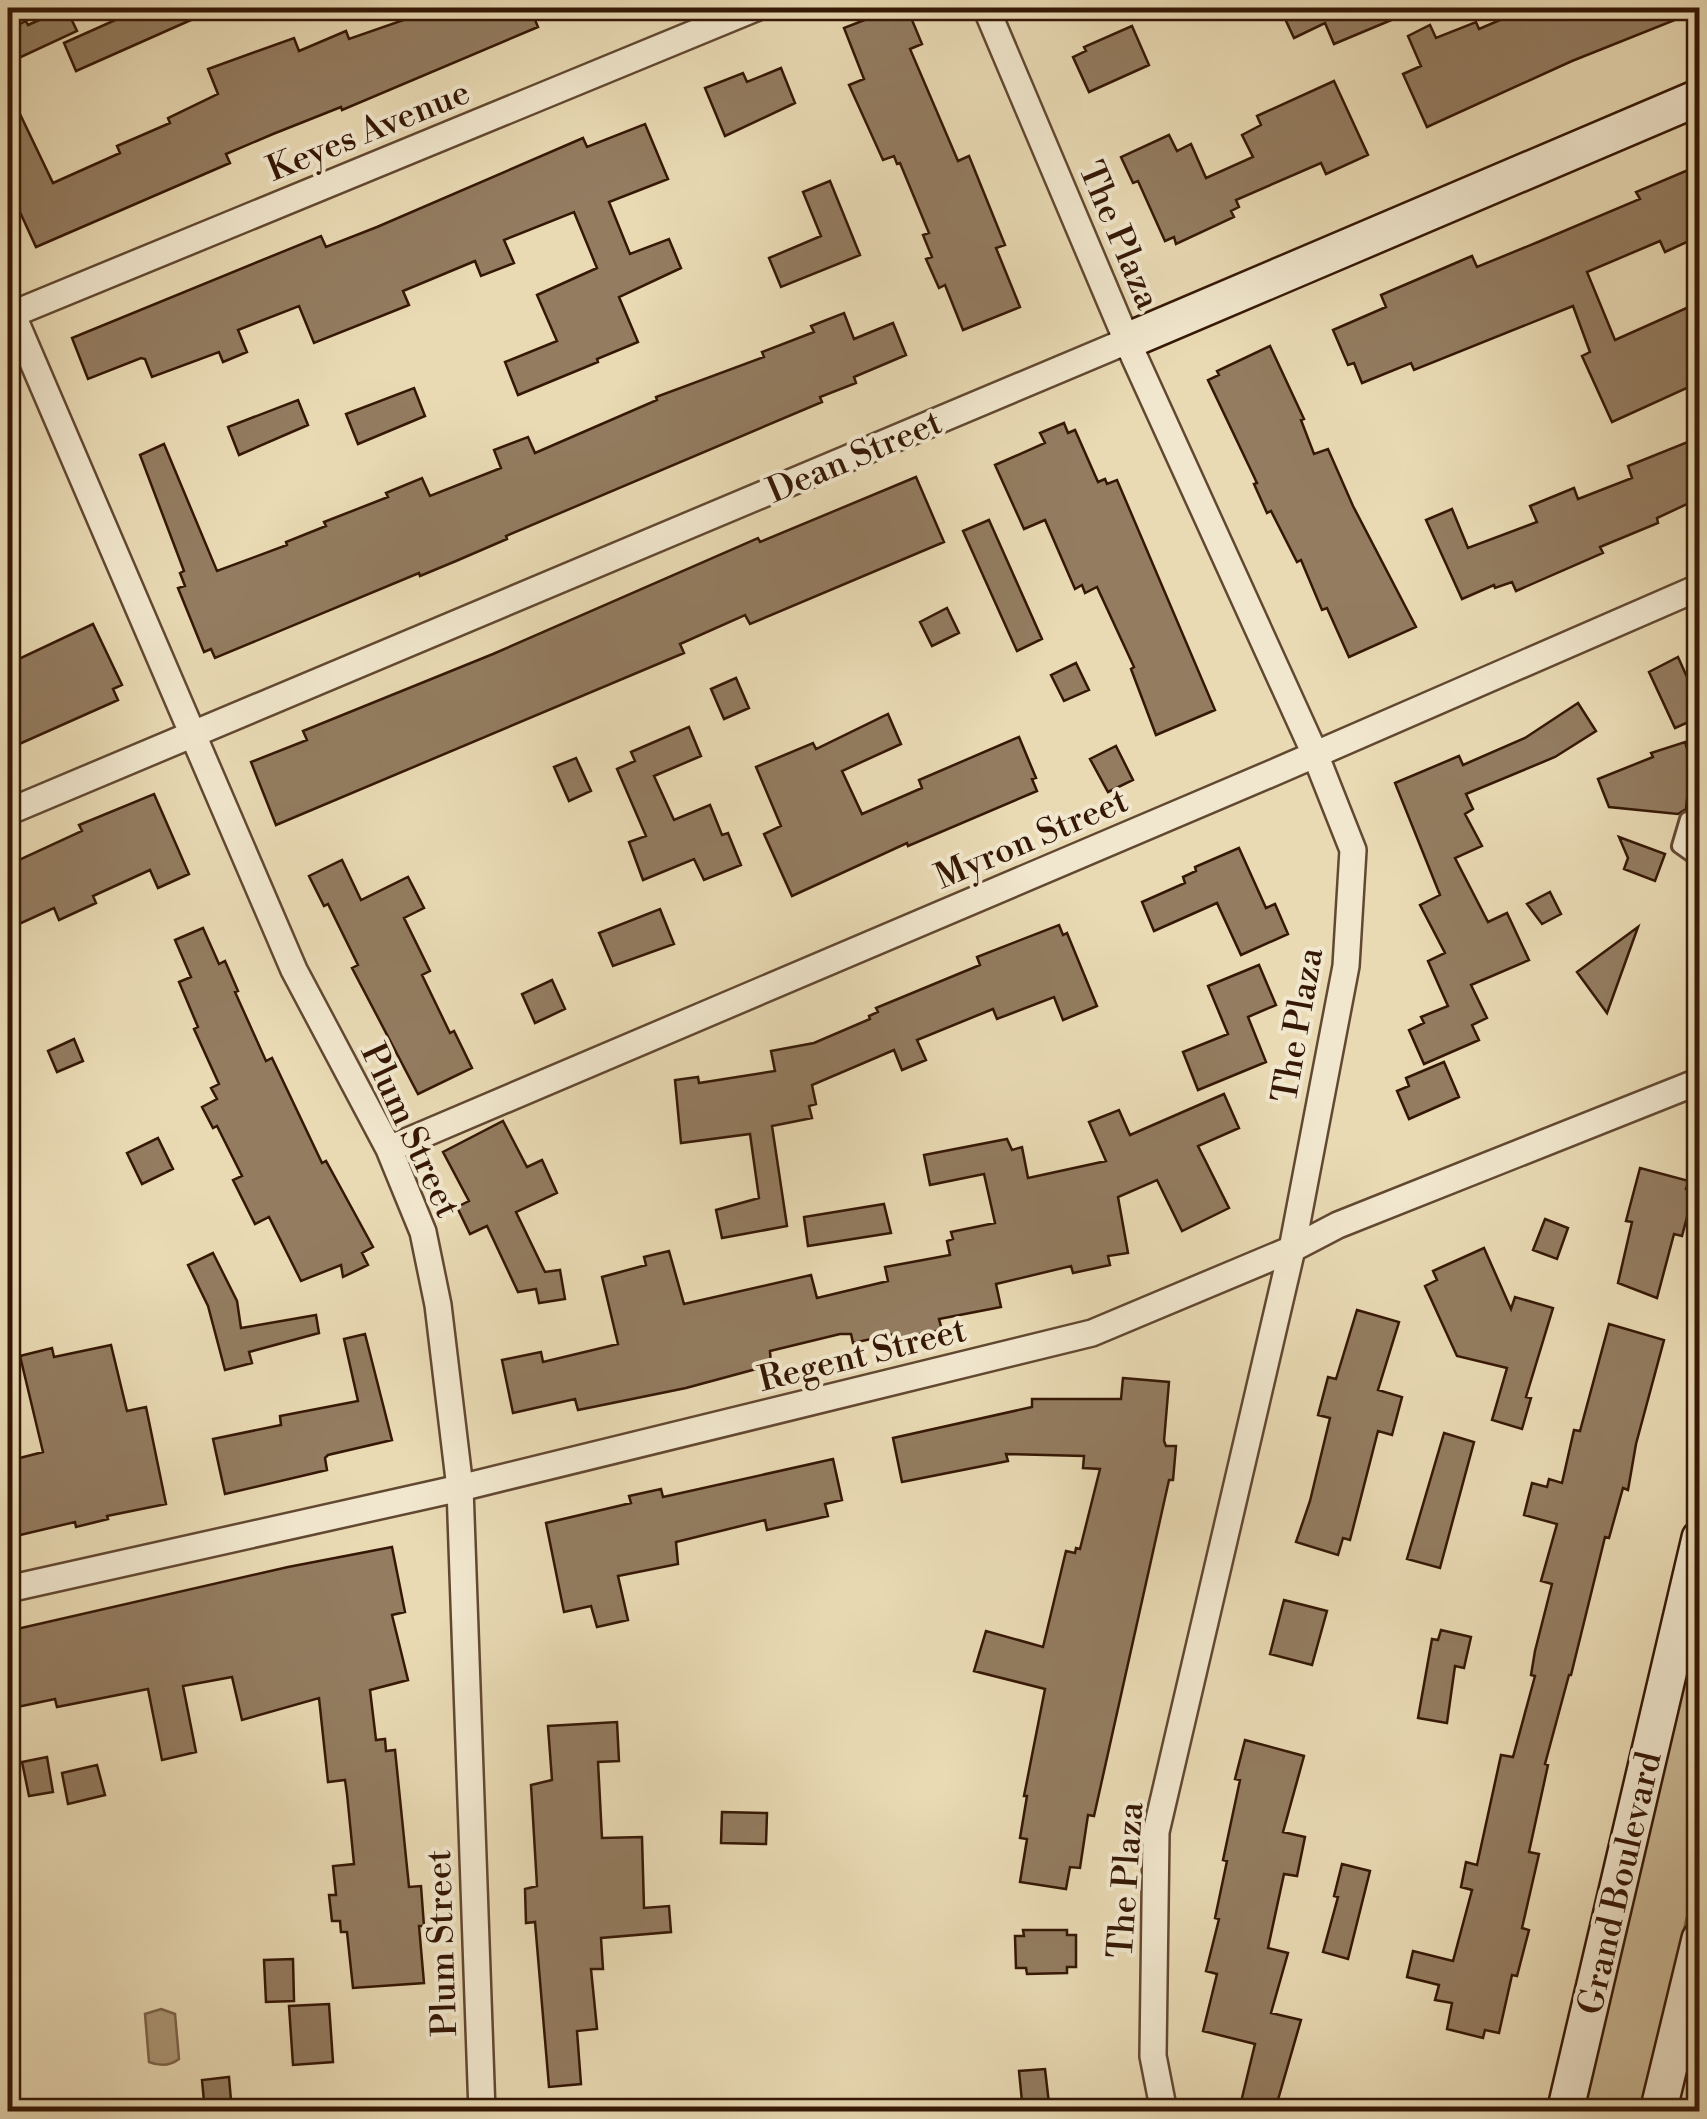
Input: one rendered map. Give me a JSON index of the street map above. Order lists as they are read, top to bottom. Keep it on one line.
{"streets":{"street":["Keyes Avenue","The Plaza","Dean Street","Myron Street","Plum Street","Regent Street","Grand Boulevard"]},"crossings":[["Keyes Avenue","Plum Street"],["The Plaza","Dean Street"],["The Plaza","Myron Street"],["The Plaza","Regent Street"],["Dean Street","Plum Street"],["Myron Street","Plum Street"],["Plum Street","Regent Street"]]}
